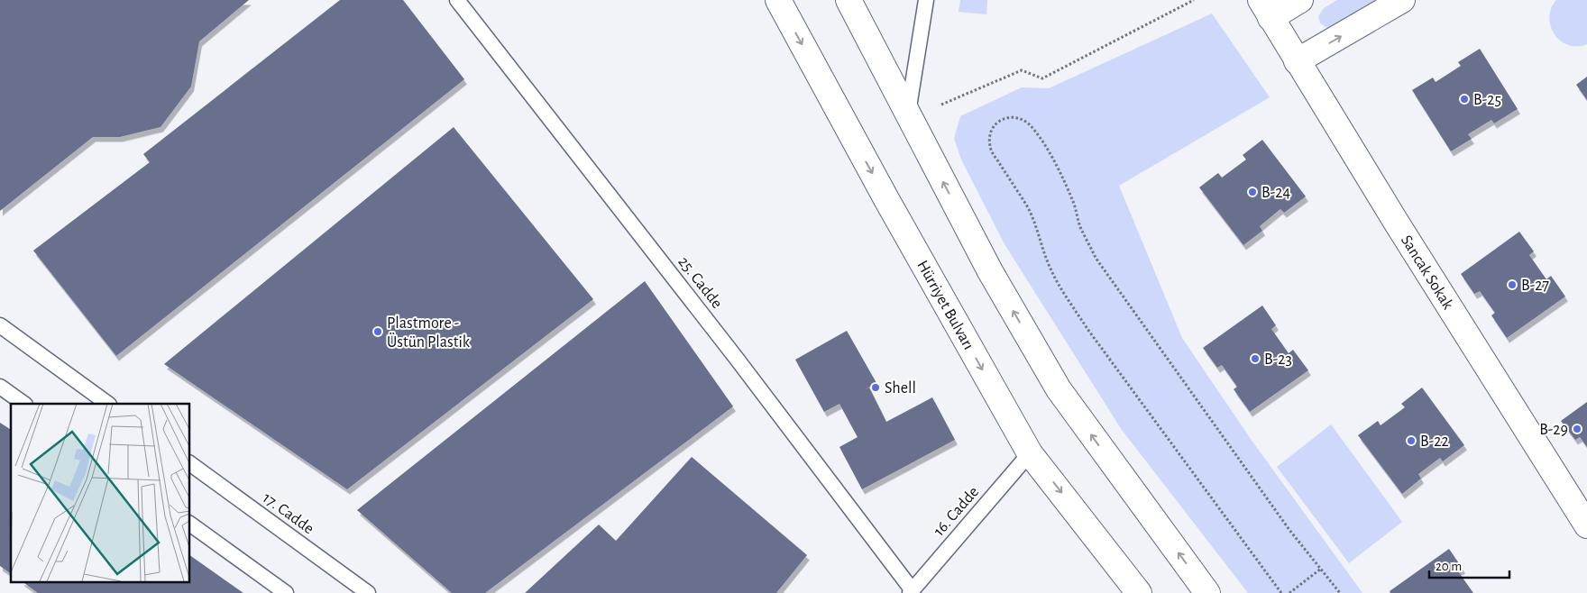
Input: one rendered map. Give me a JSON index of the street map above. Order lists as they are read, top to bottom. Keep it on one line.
{"streets":{"main road":["Sancak Sokak","Hürriyet Bulvarı"],"lane":["25. Cadde","16. Cadde","17. Cadde"]},"crossings":[["25. Cadde","16. Cadde"],["Hürriyet Bulvarı","16. Cadde"]],"places":["B-25","B-24","B-27","Plastmore - Üstün Plastik","B-23","Shell","B-29","B-22"],"scale_bar":"20 m"}
